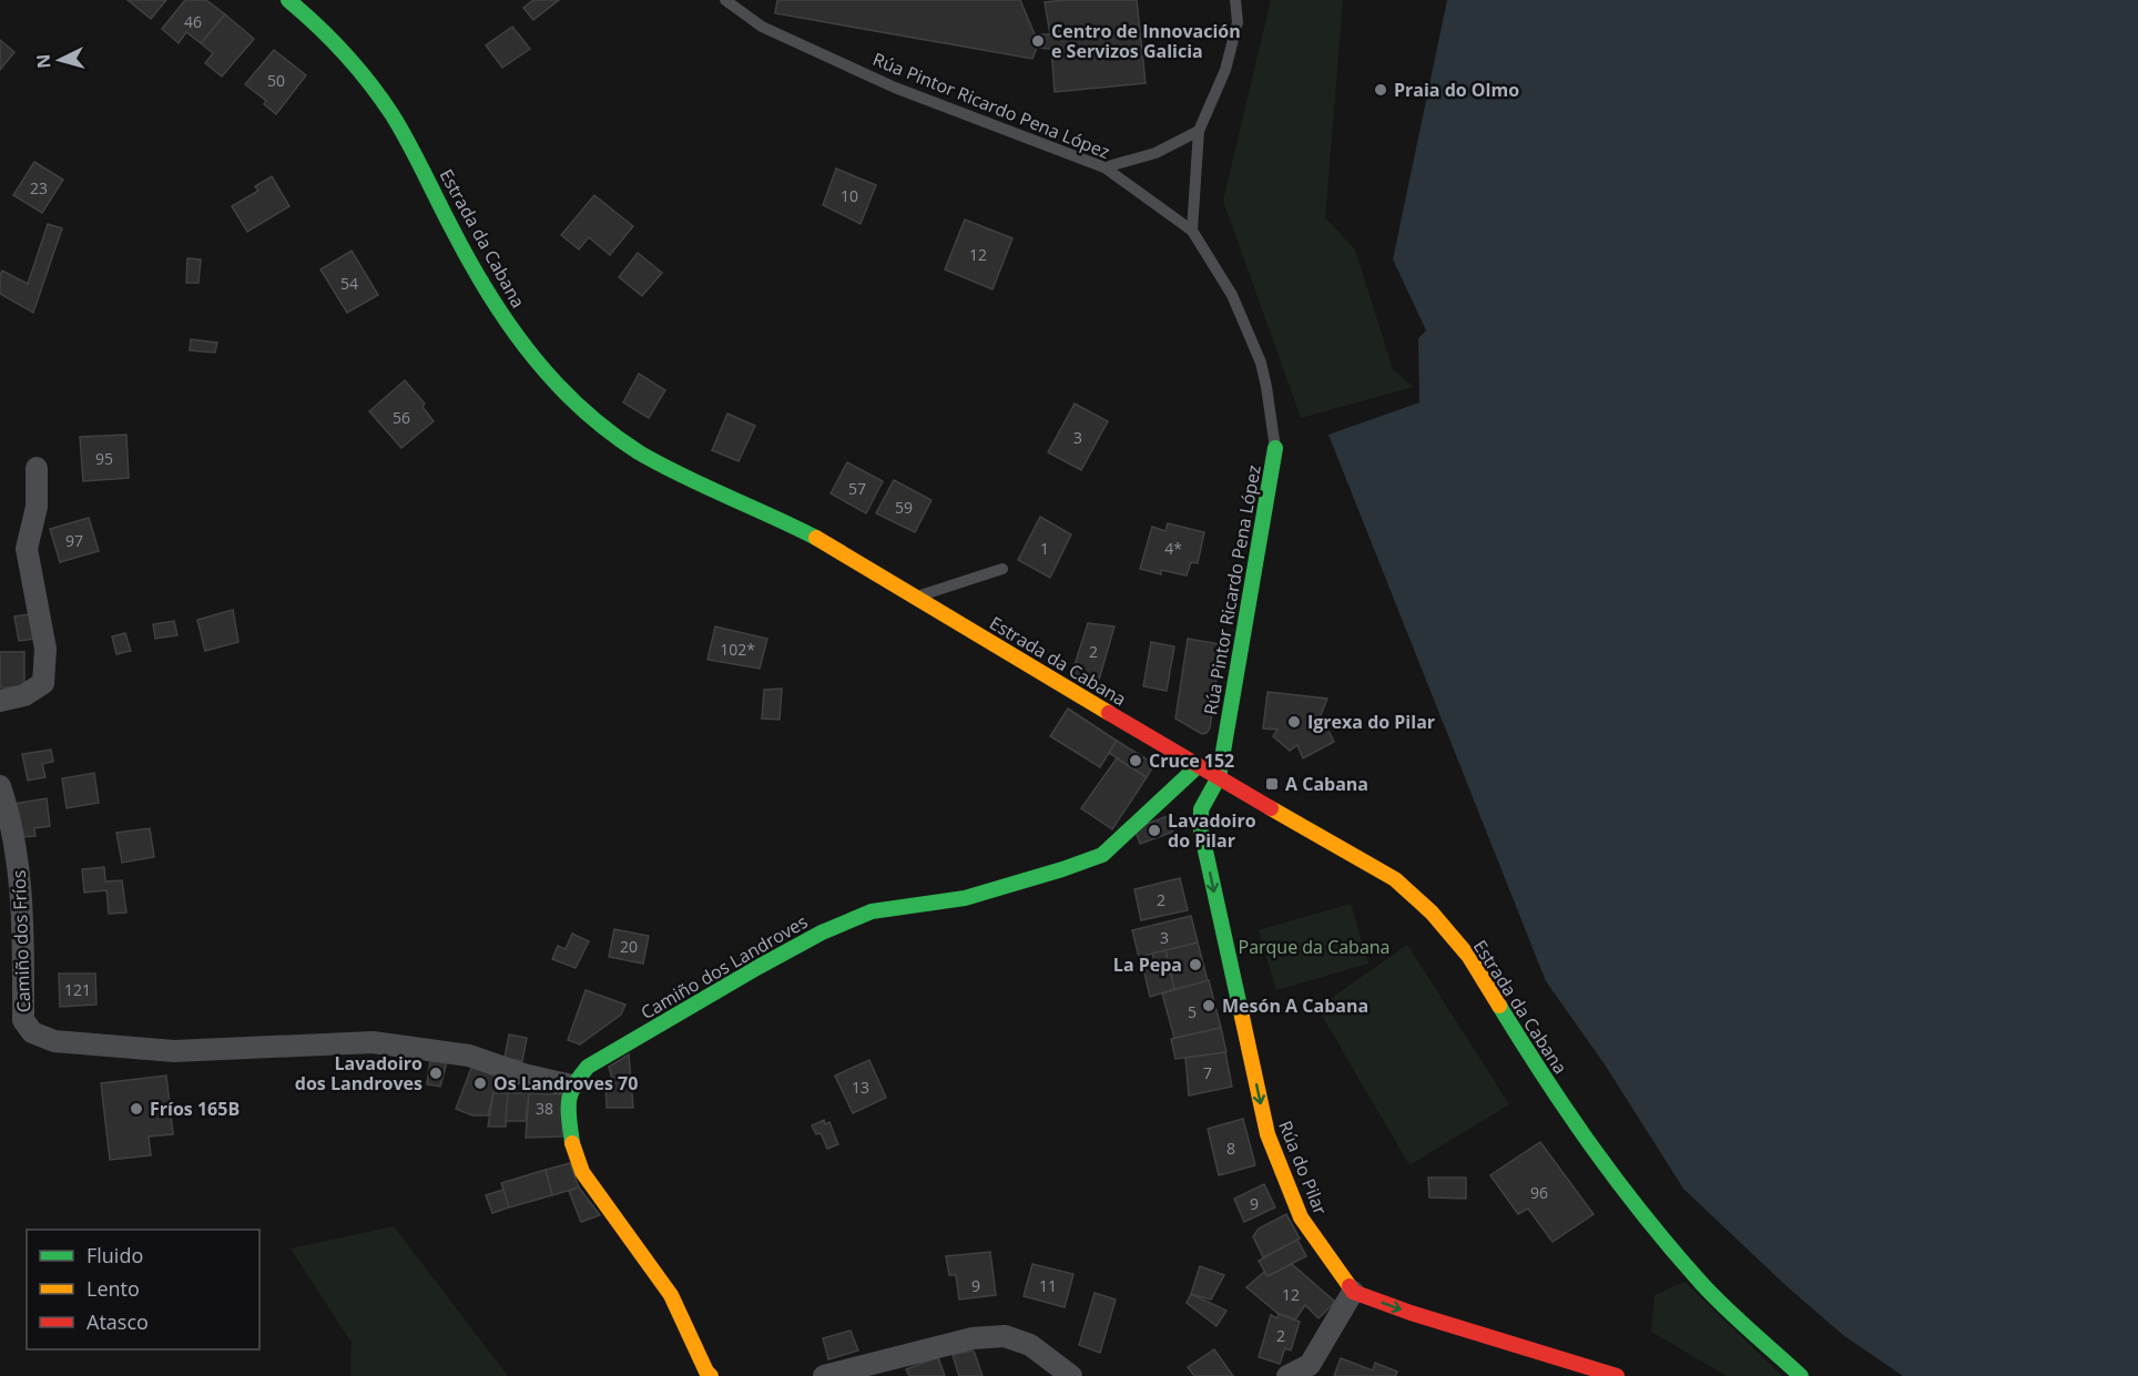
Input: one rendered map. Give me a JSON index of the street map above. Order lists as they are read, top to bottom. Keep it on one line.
{"streets":{"street":["Rúa Pintor Ricardo Pena López","Estrada da Cabana","Camiño dos Fríos","Camiño dos Landroves","Rúa do Pilar"]},"crossings":[["Rúa Pintor Ricardo Pena López","Estrada da Cabana"],["Rúa Pintor Ricardo Pena López","Rúa do Pilar"],["Estrada da Cabana","Camiño dos Landroves"],["Estrada da Cabana","Rúa do Pilar"],["Camiño dos Fríos","Camiño dos Landroves"]],"one_way":["Rúa do Pilar"],"parks":["Parque da Cabana"],"places":{"other":["Centro de Innovación e Servizos Galicia","Praia do Olmo","Igrexa do Pilar","Cruce 152","Lavadoiro do Pilar","La Pepa","Mesón A Cabana","Lavadoiro dos Landroves","Os Landroves 70","Fríos 165B"],"transit":["A Cabana"]},"house_numbers":["46","50","23","10","12","54","56","3","95","57","59","97","1","4*","102*","2","2","3","20","121","5","7","13","38","8","96","9","9","11","12","2"],"legend":["Fluido","Lento","Atasco"],"north":"left"}
